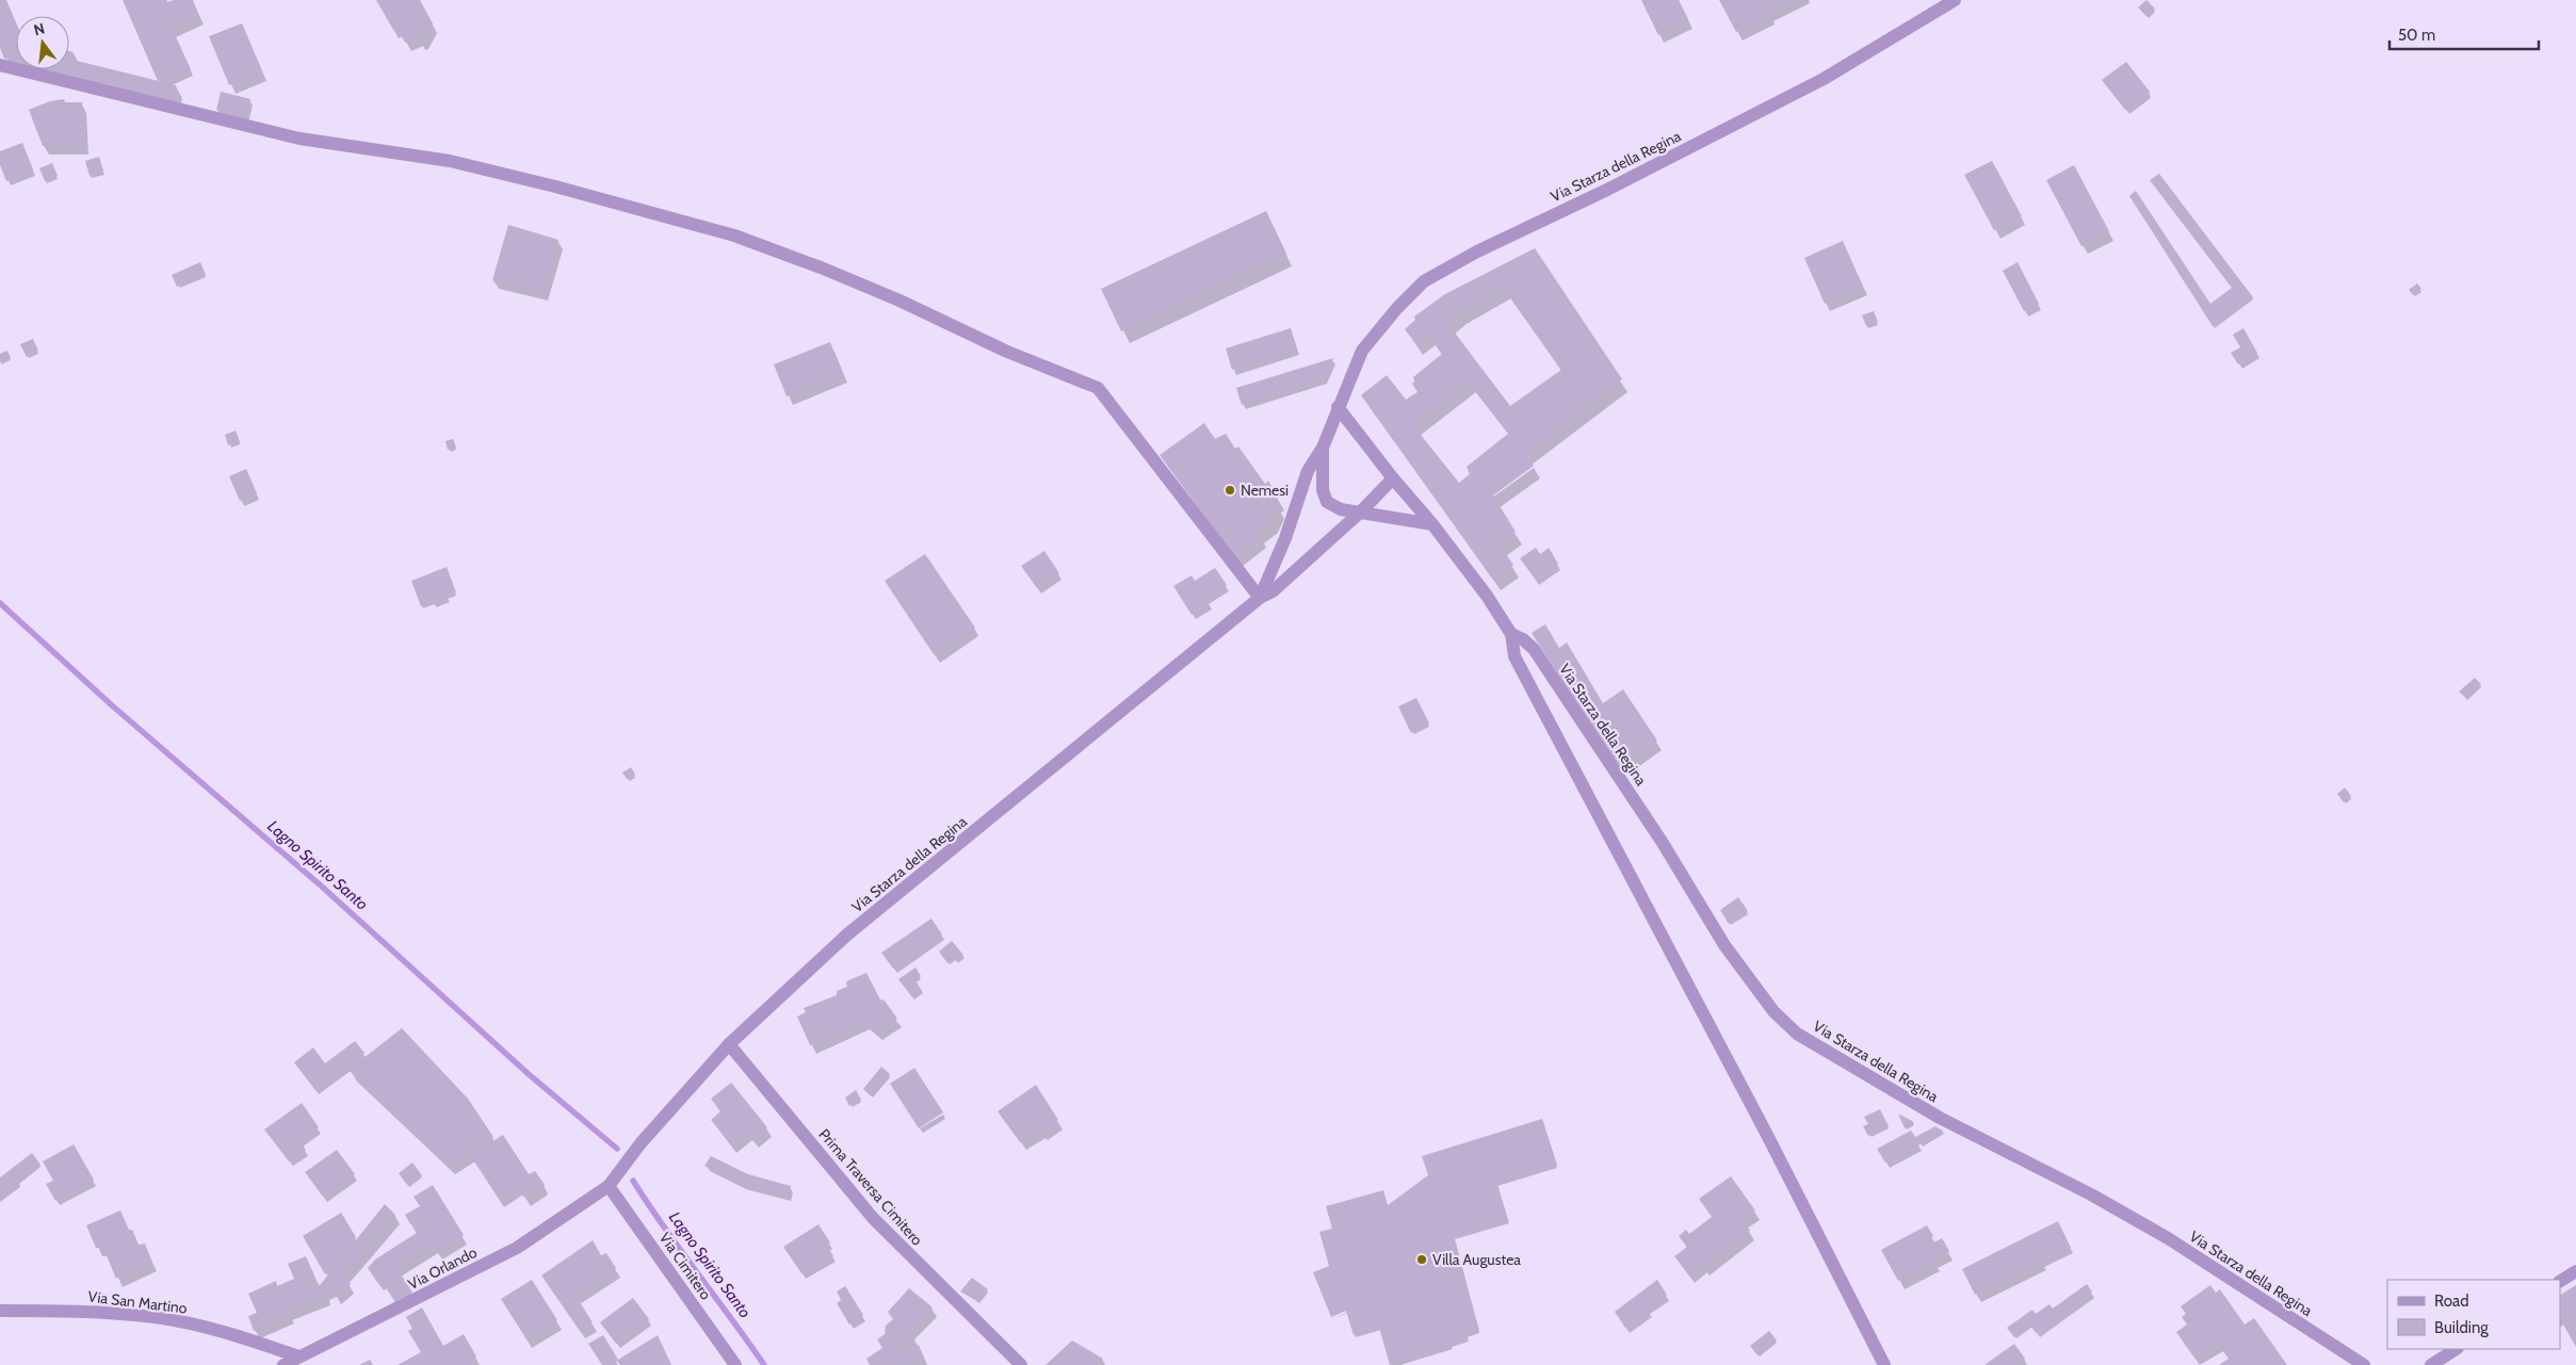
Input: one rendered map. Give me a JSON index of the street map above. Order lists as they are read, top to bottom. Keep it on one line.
{"streets":{"street":["Via Starza della Regina","Prima Traversa Cimitero","Via Cimitero","Via Orlando","Via San Martino"]},"crossings":[["Via Starza della Regina","Prima Traversa Cimitero"],["Via Starza della Regina","Via Cimitero"],["Via Starza della Regina","Via Orlando"],["Via Cimitero","Via Orlando"],["Via Orlando","Via San Martino"]],"water":["Lagno Spirito Santo"],"places":["Nemesi","Villa Augustea"],"legend":["Road","Building"],"scale_bar":"50 m","north":"top"}
